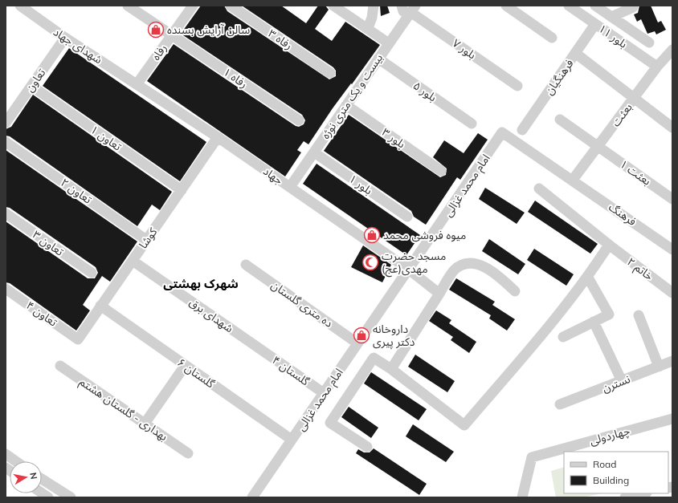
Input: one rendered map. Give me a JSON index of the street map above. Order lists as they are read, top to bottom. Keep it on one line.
{"streets":{"street":["بلور ۱۱","رفاه ۳","شهدای جهاد","بلور ۷","رفاه","فرهنگیان","رفاه ۱","تعاون","بلور ۵","بیست و یک متری نوژه","بعثت","تعاون ۱","بلور ۳","بعثت ۱","جهاد","بلور ۱","امام محمد غزالی","تعاون ۲","فرهنگ","کوشا","تعاون ۳","خاتم ۲","ده متری گلستان","تعاون ۴","شهدای برق","گلستان ۴","گلستان ۶","نسترن","بهداری - گلستان هشتم","چهاردولی"]},"crossings":[["بلور ۱۱","فرهنگیان"],["بلور ۱۱","بعثت"],["شهدای جهاد","رفاه"],["شهدای جهاد","تعاون"],["شهدای جهاد","جهاد"],["بلور ۷","بیست و یک متری نوژه"],["رفاه","رفاه ۱"],["رفاه","جهاد"],["تعاون","تعاون ۱"],["بلور ۵","بیست و یک متری نوژه"],["بیست و یک متری نوژه","بلور ۳"],["بیست و یک متری نوژه","جهاد"],["بیست و یک متری نوژه","بلور ۱"],["بعثت","بعثت ۱"],["بعثت","امام محمد غزالی"],["بعثت","فرهنگ"],["تعاون ۱","کوشا"],["جهاد","امام محمد غزالی"],["جهاد","کوشا"],["امام محمد غزالی","فرهنگ"],["امام محمد غزالی","ده متری گلستان"],["امام محمد غزالی","گلستان ۴"],["امام محمد غزالی","گلستان ۶"],["تعاون ۲","کوشا"],["کوشا","تعاون ۴"],["کوشا","شهدای برق"],["کوشا","گلستان ۶"],["شهدای برق","گلستان ۴"]],"districts":["شهرک بهشتی"],"places":{"shop":["سالن آرایش بسنده","میوه فروشی محمد","داروخانه دکتر پیری"],"mosque":["مسجد حضرت مهدی(عج)"]},"legend":["Road","Building"],"north":"right"}
